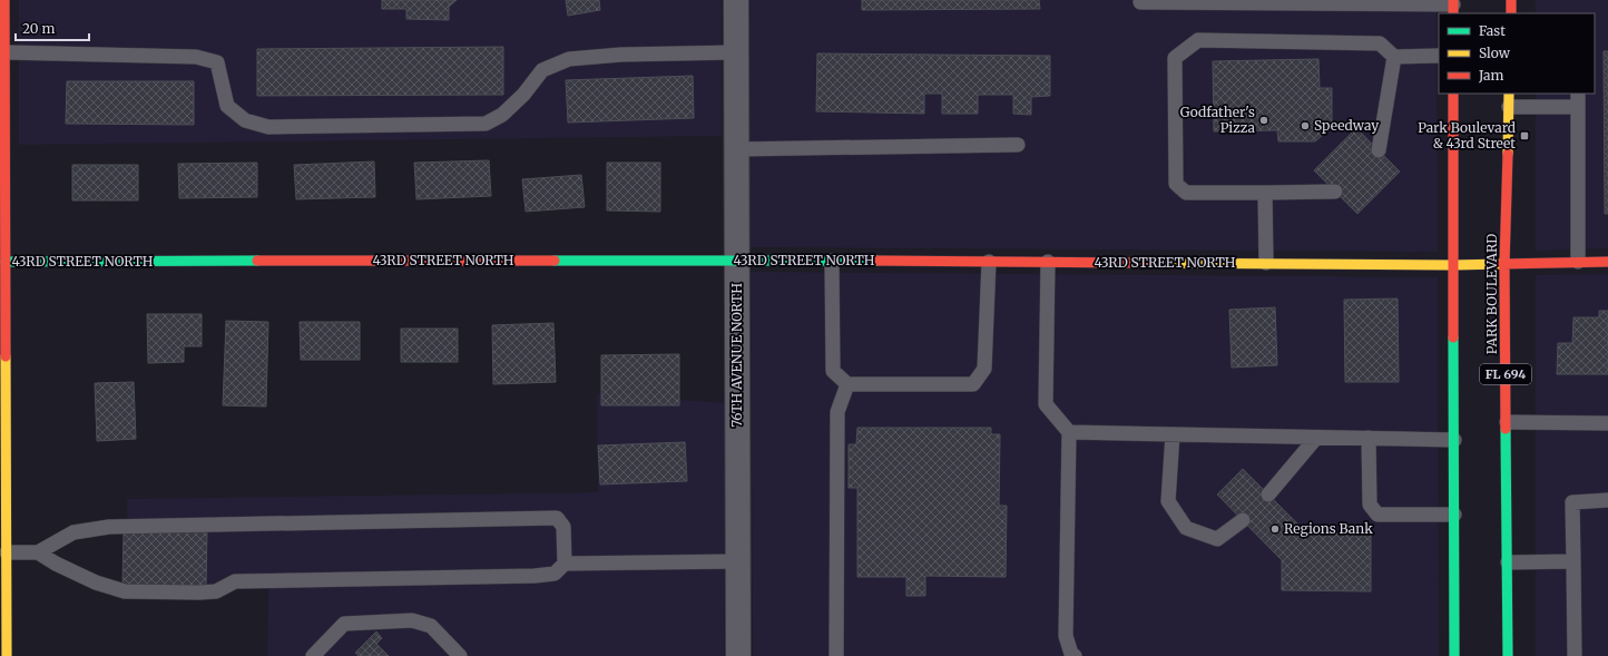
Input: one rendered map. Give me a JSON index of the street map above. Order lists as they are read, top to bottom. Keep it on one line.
{"streets":{"street":["43RD STREET NORTH","PARK BOULEVARD","76TH AVENUE NORTH","FL 694"]},"crossings":[["43RD STREET NORTH","PARK BOULEVARD"],["43RD STREET NORTH","76TH AVENUE NORTH"]],"places":{"other":["Godfather's Pizza","Speedway","Regions Bank"],"transit":["Park Boulevard & 43rd Street"]},"legend":["Fast","Slow","Jam"],"scale_bar":"20 m"}
